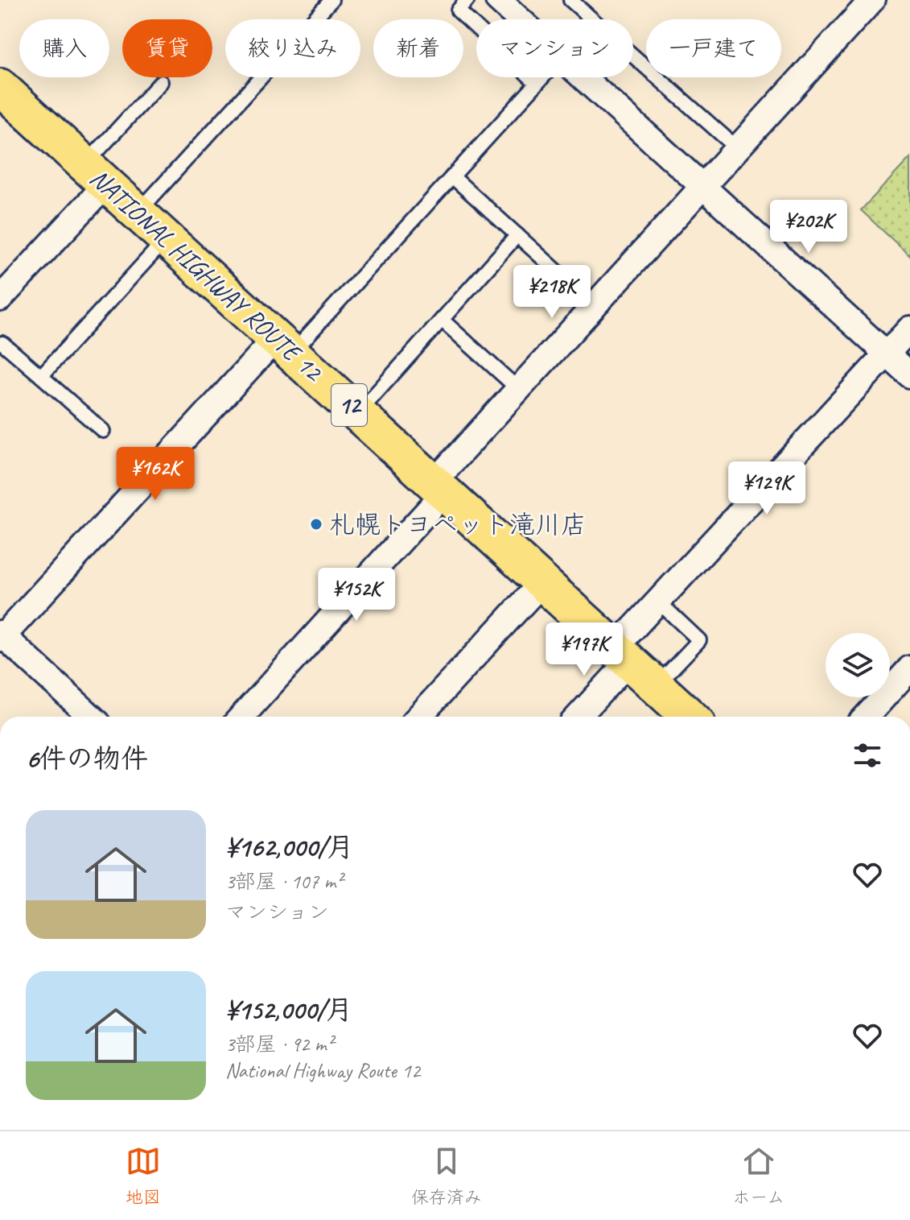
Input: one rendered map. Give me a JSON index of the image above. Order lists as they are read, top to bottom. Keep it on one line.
{"streets":{"highway":["NATIONAL HIGHWAY ROUTE 12","12"]},"places":["札幌トヨペット滝川店"],"page":{"chip":["購入","賃貸","絞り込み","新着","マンション","一戸建て"],"price":["¥202K","¥218K","¥162K","¥129K","¥152K","¥197K"],"heading":"6件の物件","list":[{"name":"¥162,000/月","note":"3部屋 · 107 m² · マンション"},{"name":"¥152,000/月","note":"3部屋 · 92 m² · National Highway Route 12"}],"tabs":["地図","保存済み","ホーム"]}}
